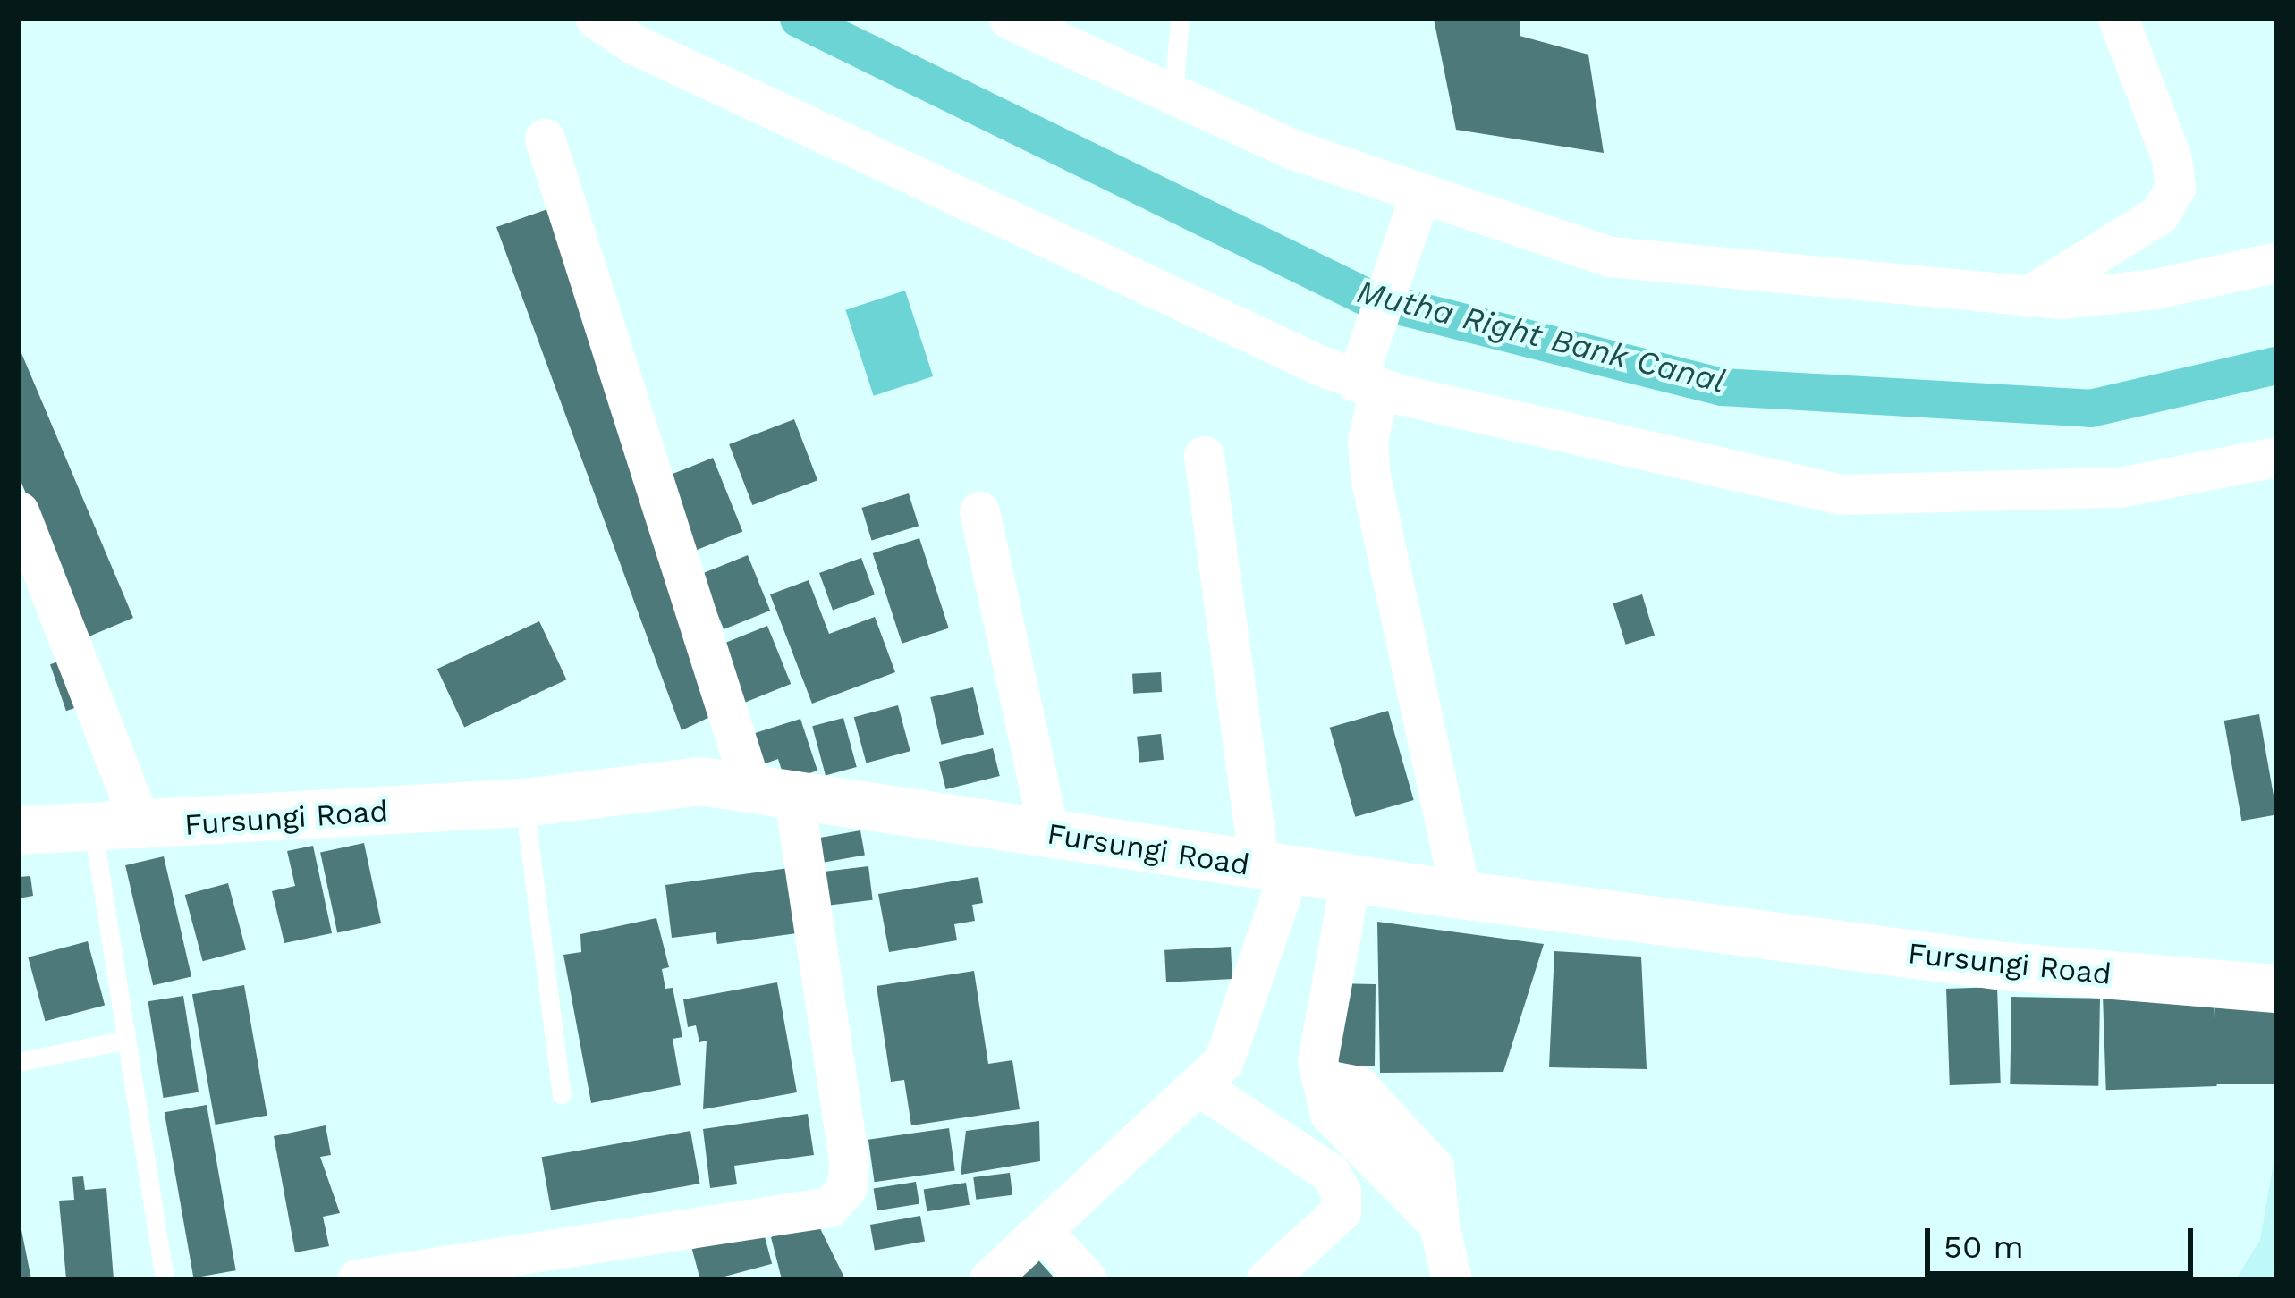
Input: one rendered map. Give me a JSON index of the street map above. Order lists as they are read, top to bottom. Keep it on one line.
{"streets":{"street":["Fursungi Road"]},"water":["Mutha Right Bank Canal"],"scale_bar":"50 m"}
